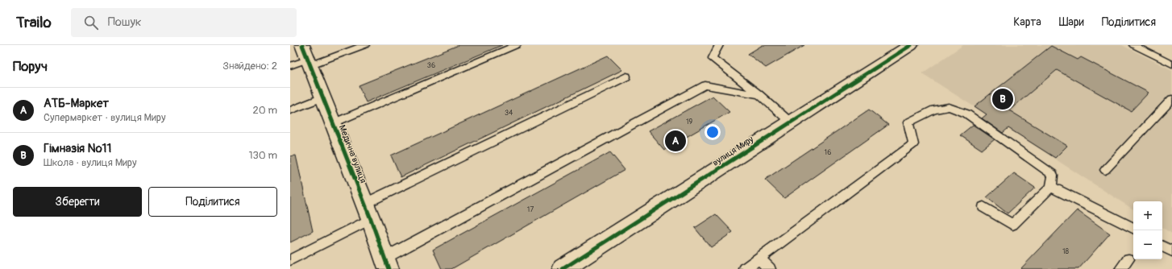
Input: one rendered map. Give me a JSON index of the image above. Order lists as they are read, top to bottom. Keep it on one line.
{"streets":{"street":["вулиця Миру","Медична вулиця"]},"house_numbers":["36","34","19","16","17","18"],"page":{"header":"Trailo","search":"Пошук","nav":["Карта","Шари","Поділитися"],"heading":["Поруч","Знайдено: 2"],"list":[{"mark":"A","name":"АТБ-Маркет","note":"Супермаркет · вулиця Миру","value":"20 m"},{"mark":"B","name":"Гімназія №11","note":"Школа · вулиця Миру","value":"130 m"}],"pins":["B","A"],"buttons":["Зберегти","Поділитися"],"map_buttons":["+","−"]}}
